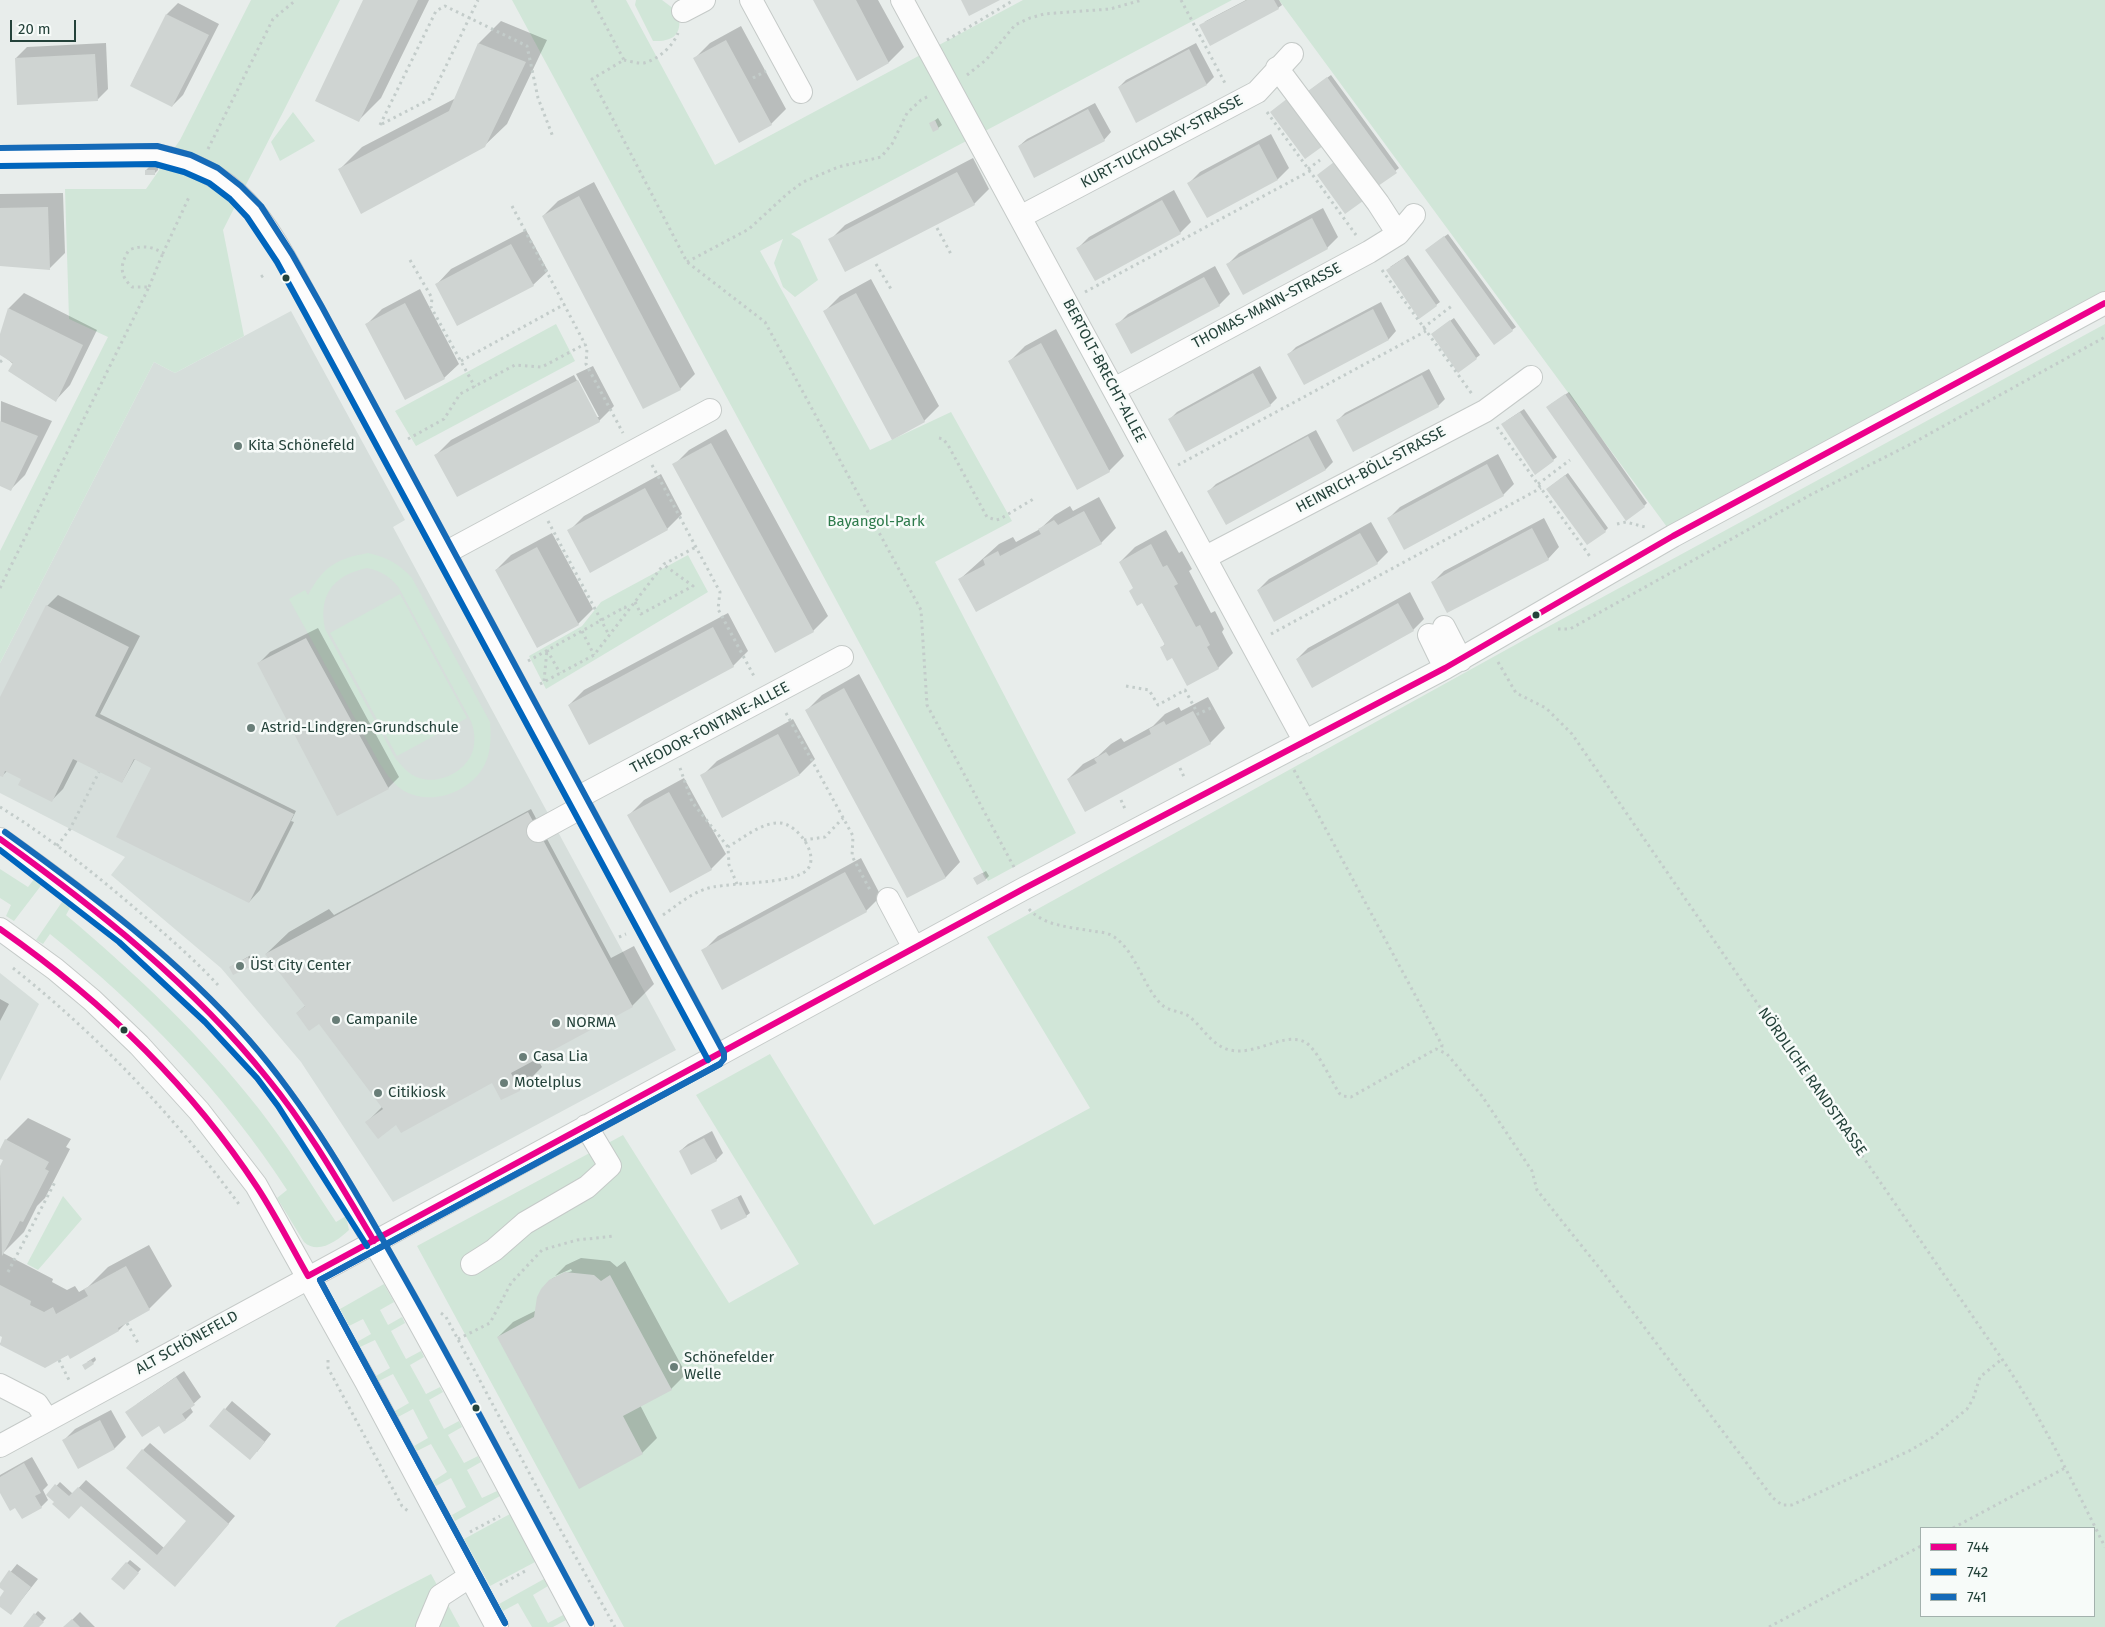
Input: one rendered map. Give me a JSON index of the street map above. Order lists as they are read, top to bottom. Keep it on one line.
{"streets":{"street":["KURT-TUCHOLSKY-STRASSE","THOMAS-MANN-STRASSE","BERTOLT-BRECHT-ALLEE","HEINRICH-BÖLL-STRASSE","THEODOR-FONTANE-ALLEE","ALT SCHÖNEFELD"],"path":["NÖRDLICHE RANDSTRASSE"]},"crossings":[["KURT-TUCHOLSKY-STRASSE","THOMAS-MANN-STRASSE"],["KURT-TUCHOLSKY-STRASSE","BERTOLT-BRECHT-ALLEE"],["THOMAS-MANN-STRASSE","BERTOLT-BRECHT-ALLEE"],["BERTOLT-BRECHT-ALLEE","HEINRICH-BÖLL-STRASSE"],["BERTOLT-BRECHT-ALLEE","ALT SCHÖNEFELD"],["NÖRDLICHE RANDSTRASSE","ALT SCHÖNEFELD"]],"parks":["Bayangol-Park"],"places":["Kita Schönefeld","Astrid-Lindgren-Grundschule","ÜSt City Center","Campanile","NORMA","Casa Lia","Motelplus","Citikiosk","Schönefelder Welle"],"lines":["transit line 741","transit line 742","transit line 744"],"legend":["744","742","741"],"scale_bar":"20 m"}
